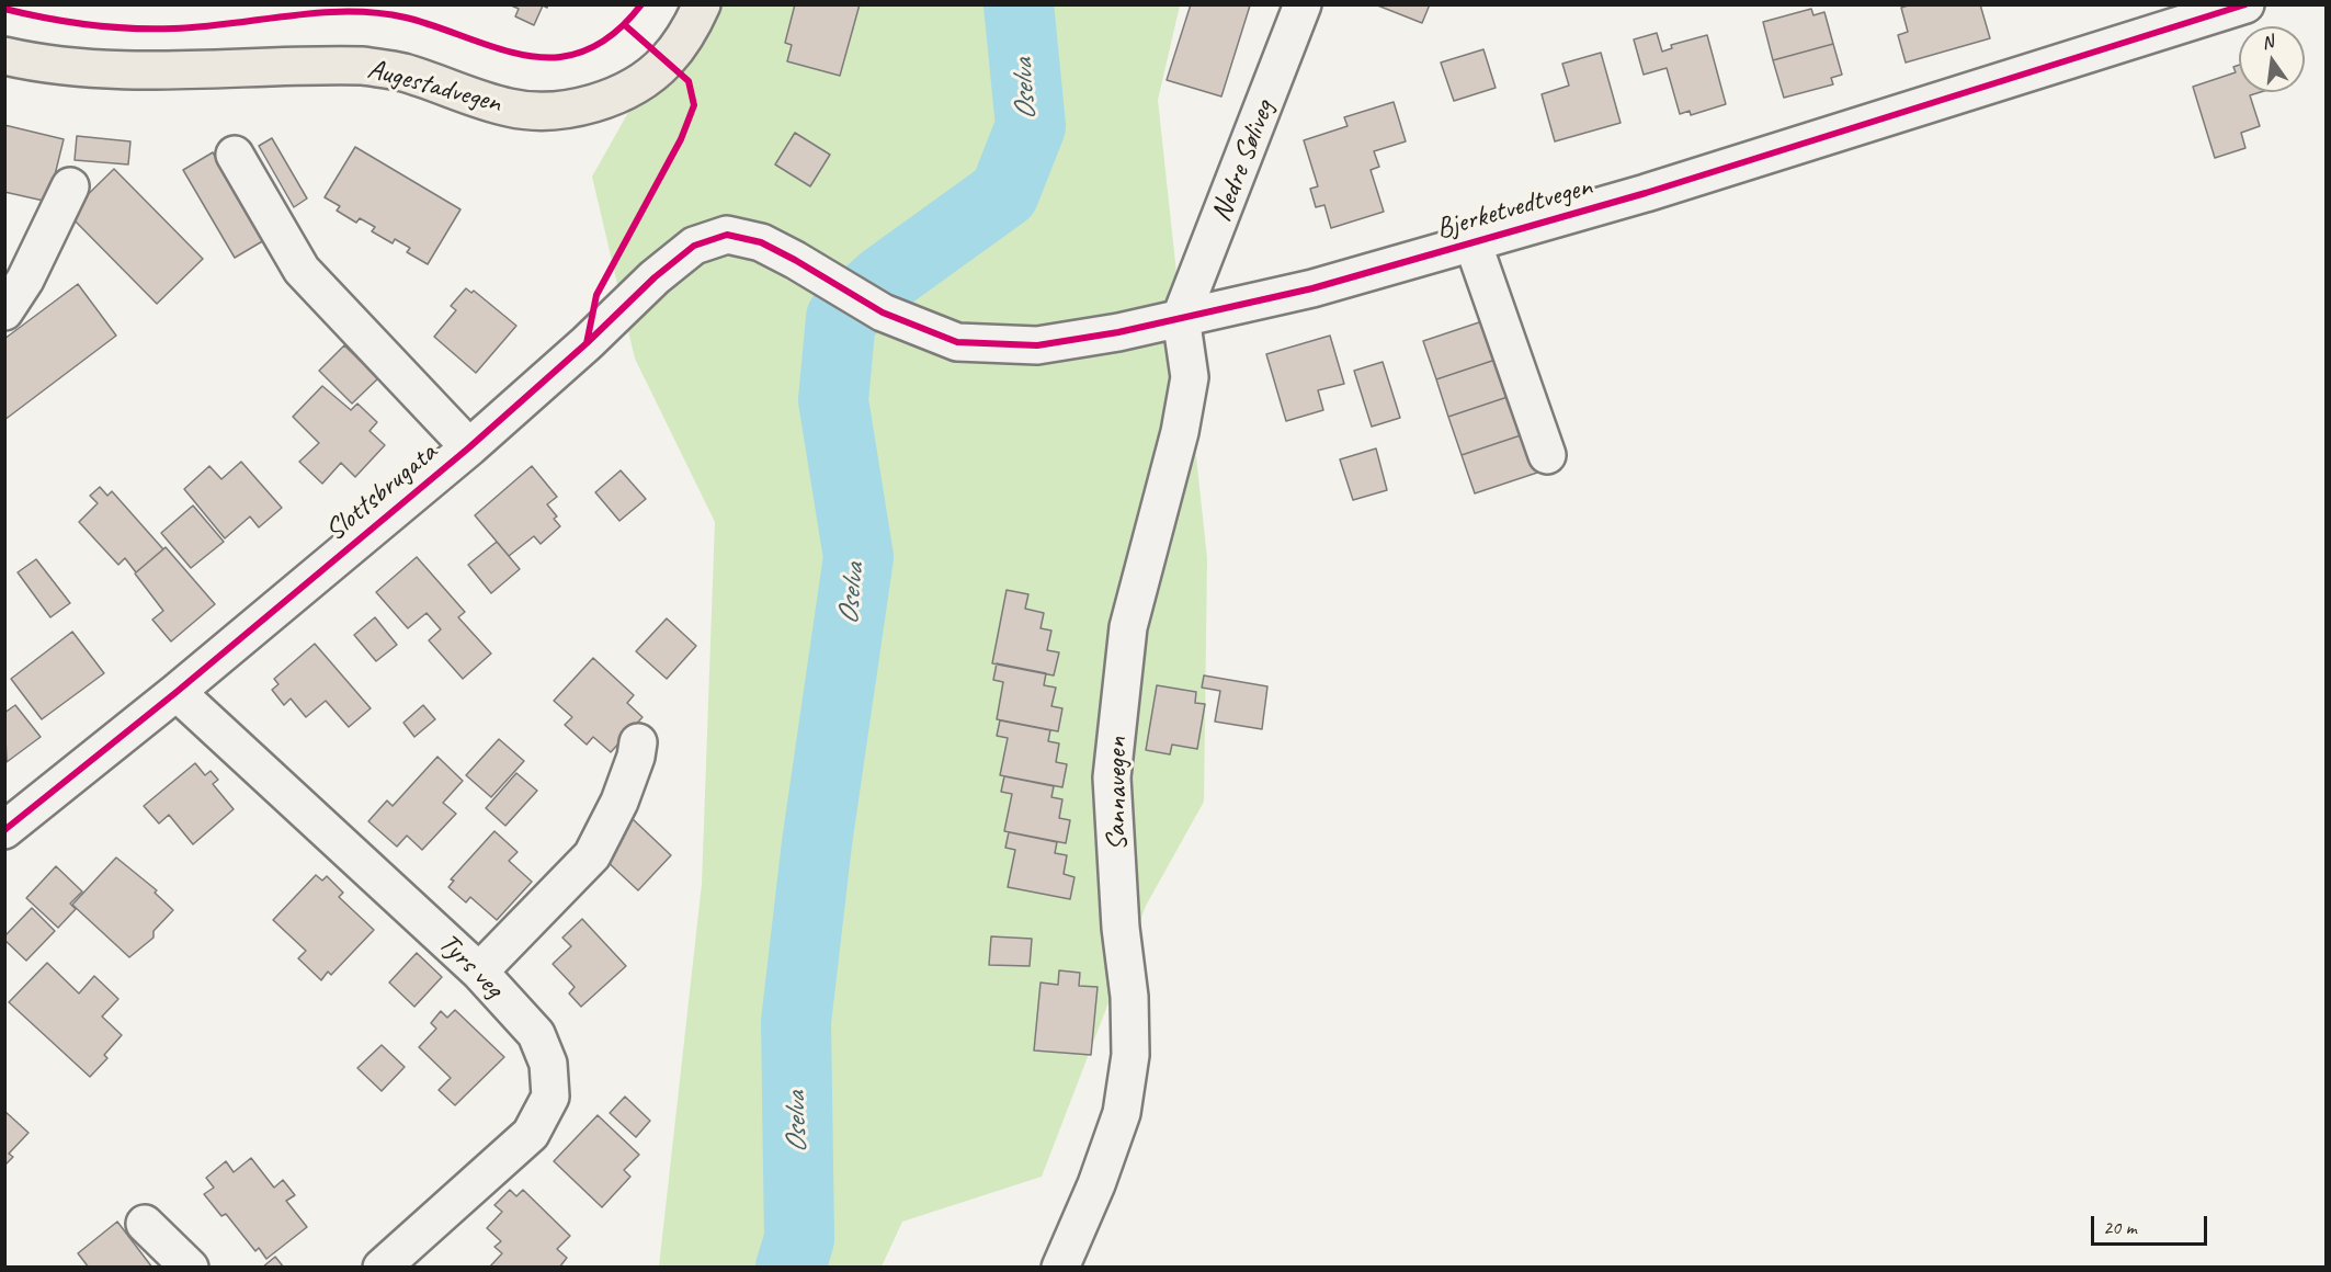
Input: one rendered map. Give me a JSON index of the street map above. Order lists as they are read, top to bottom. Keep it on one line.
{"streets":{"main road":["Augestadvegen"],"street":["Nedre Søliveg","Bjerketvedtvegen","Slottsbrugata","Sannavegen","Tyrs veg"]},"crossings":[["Nedre Søliveg","Bjerketvedtvegen"],["Nedre Søliveg","Sannavegen"],["Bjerketvedtvegen","Slottsbrugata"],["Bjerketvedtvegen","Sannavegen"],["Slottsbrugata","Tyrs veg"]],"water":["Oselva"],"scale_bar":"20 m","north":"top"}
